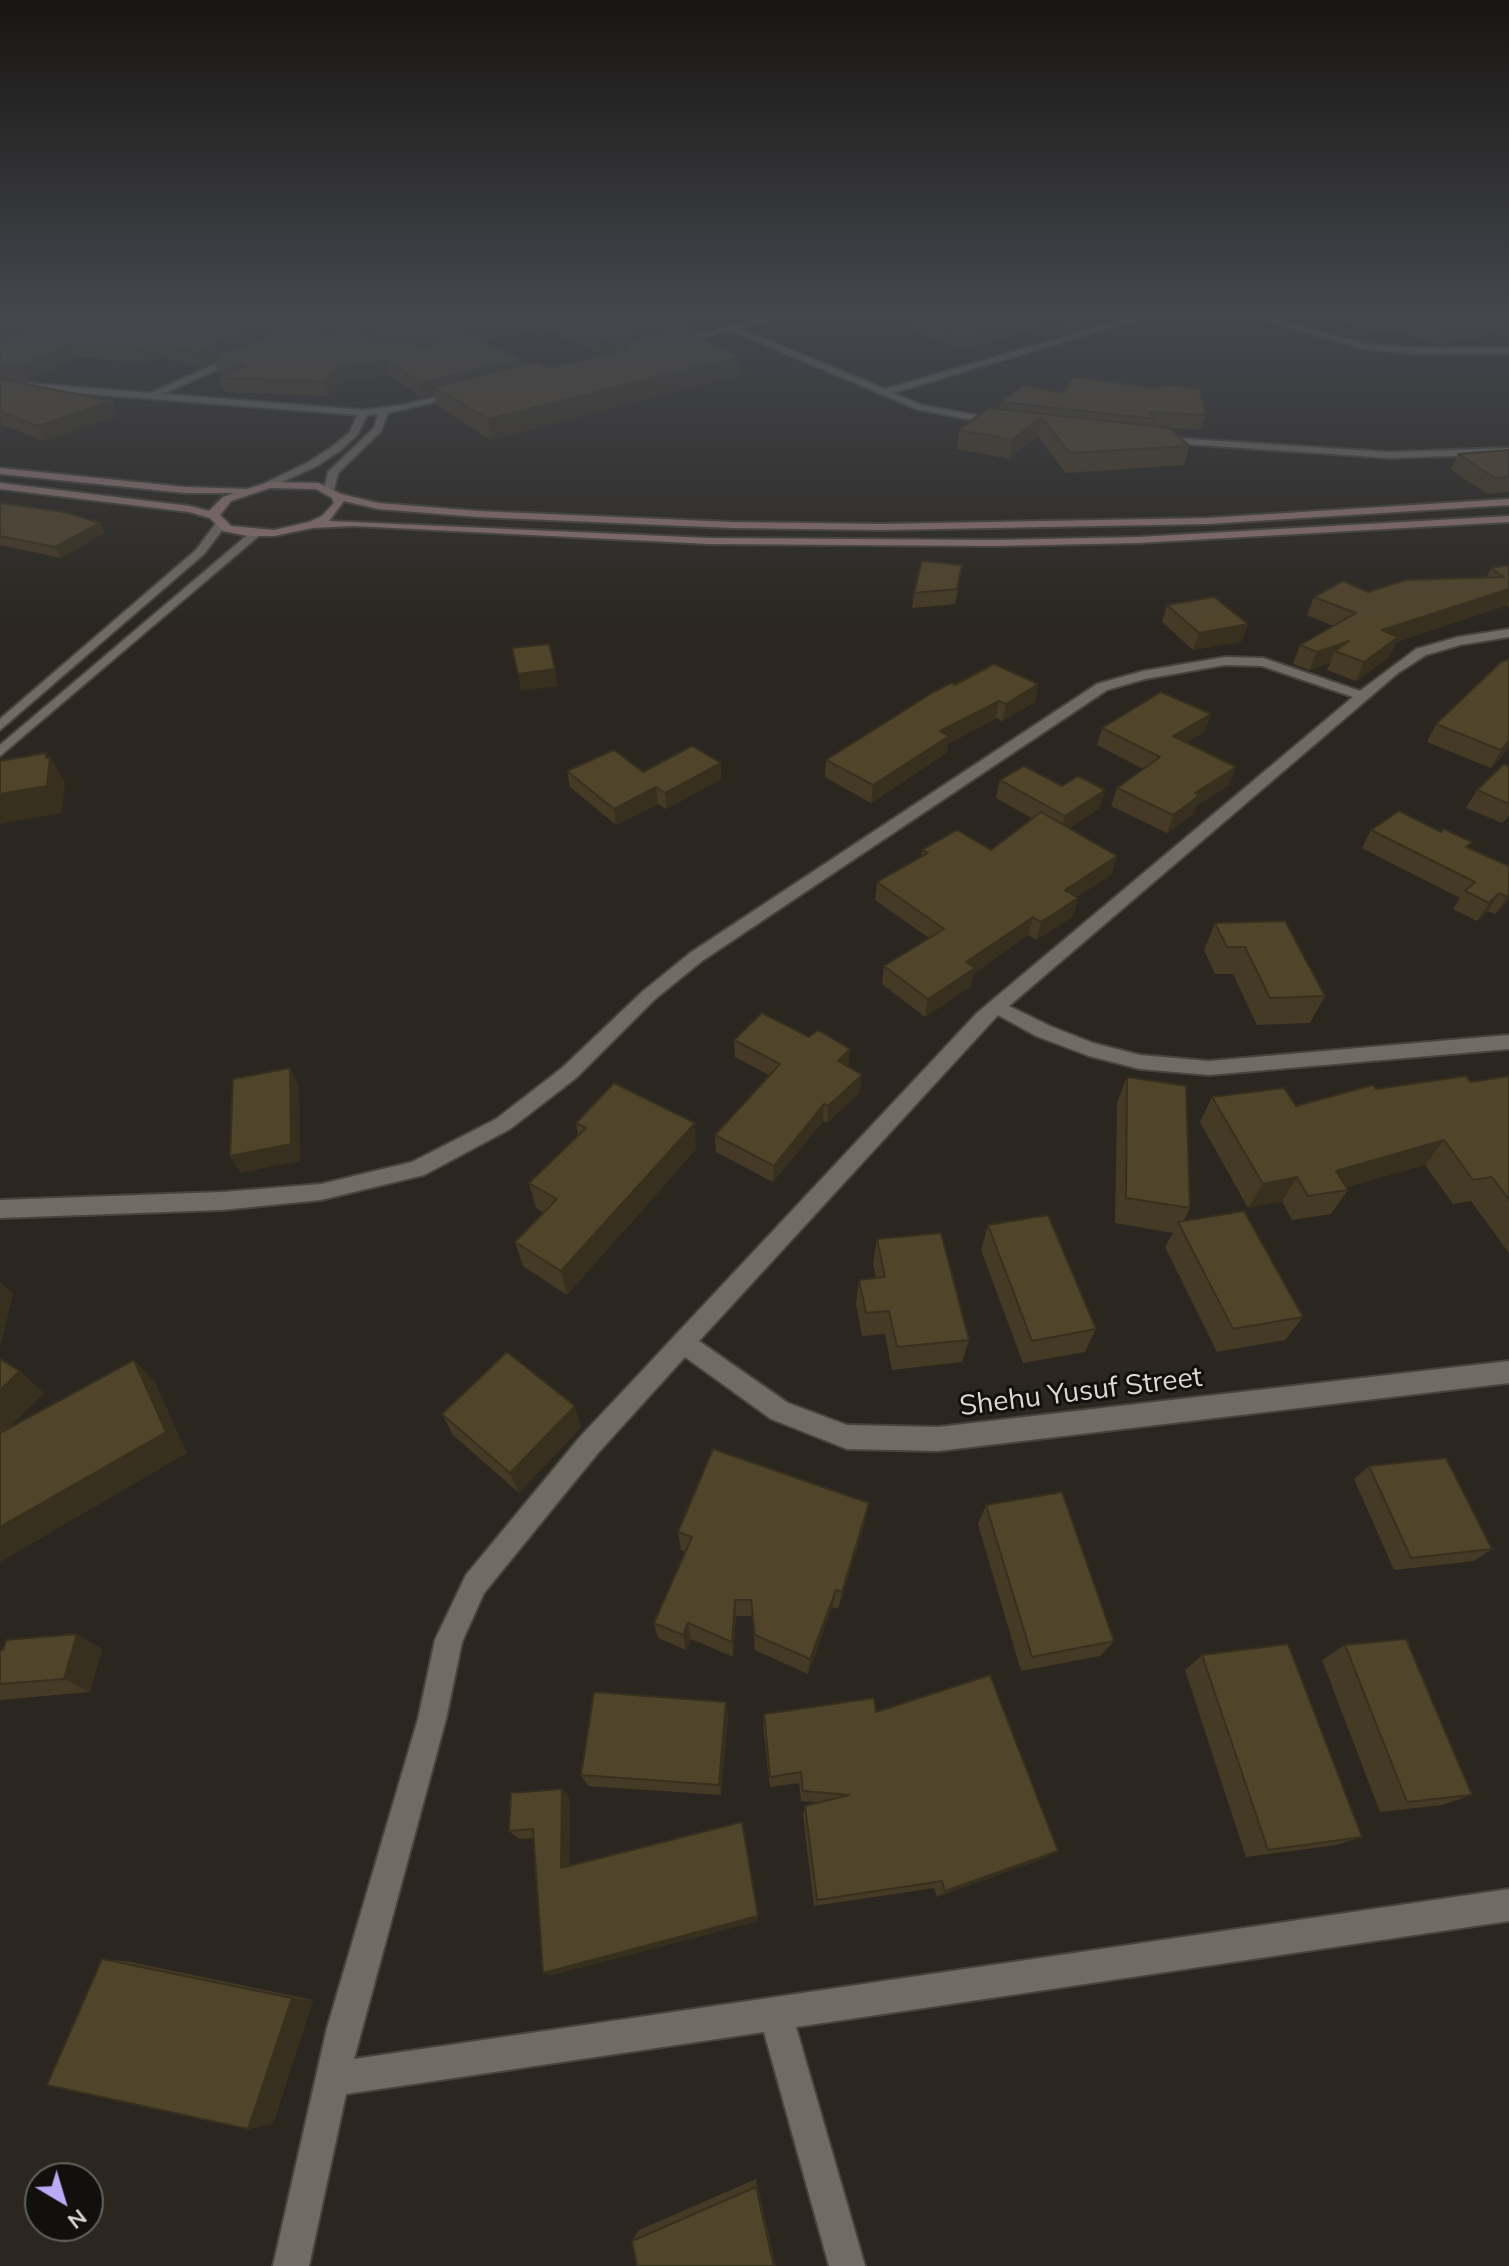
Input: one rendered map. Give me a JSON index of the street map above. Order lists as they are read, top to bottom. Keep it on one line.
{"streets":{"street":["Shehu Yusuf Street"]},"north":"bottom right"}
